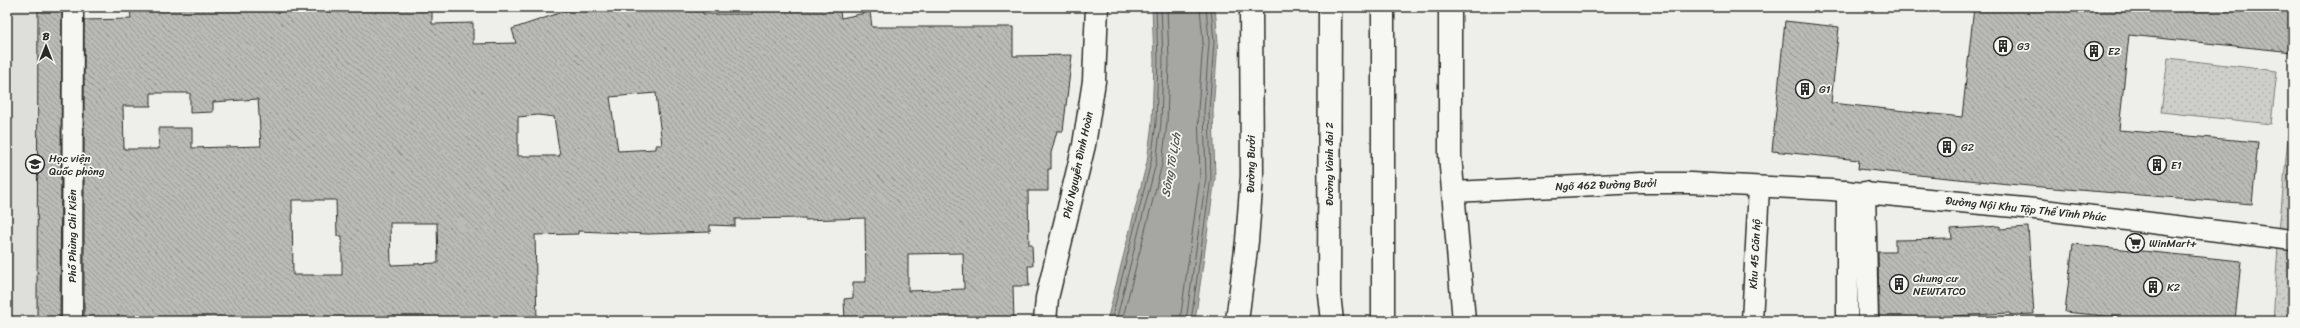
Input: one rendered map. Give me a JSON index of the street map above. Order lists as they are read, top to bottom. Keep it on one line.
{"streets":{"main road":["Đường Bưởi","Đường Vành đai 2","Phố Nguyễn Đình Hoàn"],"street":["Ngõ 462 Đường Bưởi","Đường Nội Khu Tập Thể Vĩnh Phúc","Phố Phùng Chí Kiên","Khu 45 Căn hộ"]},"crossings":[["Ngõ 462 Đường Bưởi","Đường Nội Khu Tập Thể Vĩnh Phúc"],["Ngõ 462 Đường Bưởi","Khu 45 Căn hộ"],["Đường Nội Khu Tập Thể Vĩnh Phúc","Khu 45 Căn hộ"]],"water":["Sông Tô Lịch"],"places":{"building":["G3","E2","G1","G2","E1","Chung cư NEWTATCO","K2"],"school or university":["Học viện Quốc phòng"],"supermarket":["WinMart+"]},"north":"top"}
